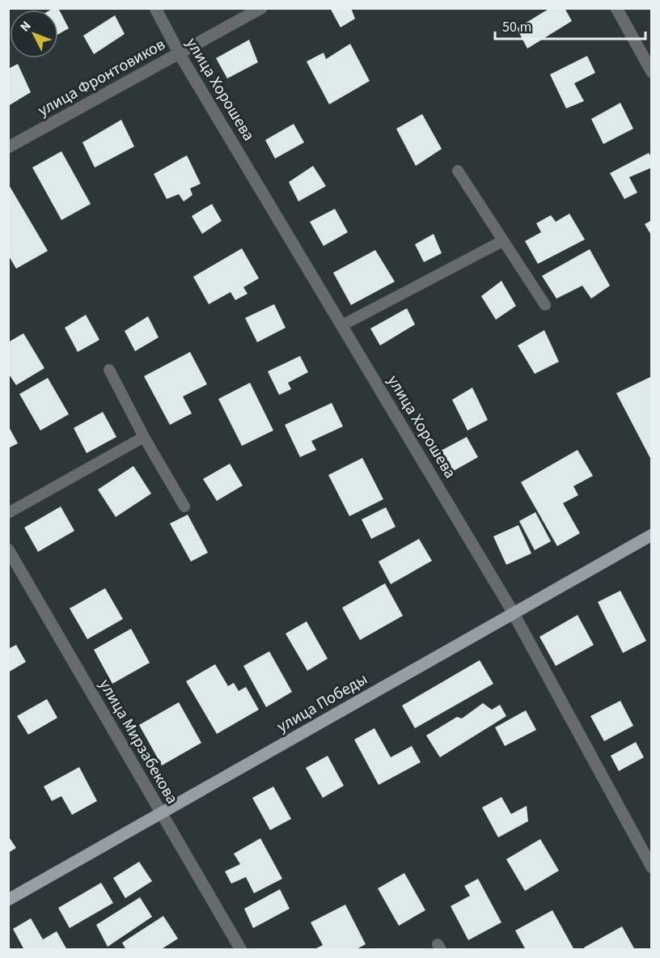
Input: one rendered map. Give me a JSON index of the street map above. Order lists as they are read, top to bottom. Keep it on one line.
{"streets":{"main road":["улица Победы"],"street":["улица Фронтовиков","улица Хорошева","улица Мирзабекова"]},"crossings":[["улица Фронтовиков","улица Хорошева"],["улица Хорошева","улица Победы"],["улица Победы","улица Мирзабекова"]],"scale_bar":"50 m","north":"top left"}
